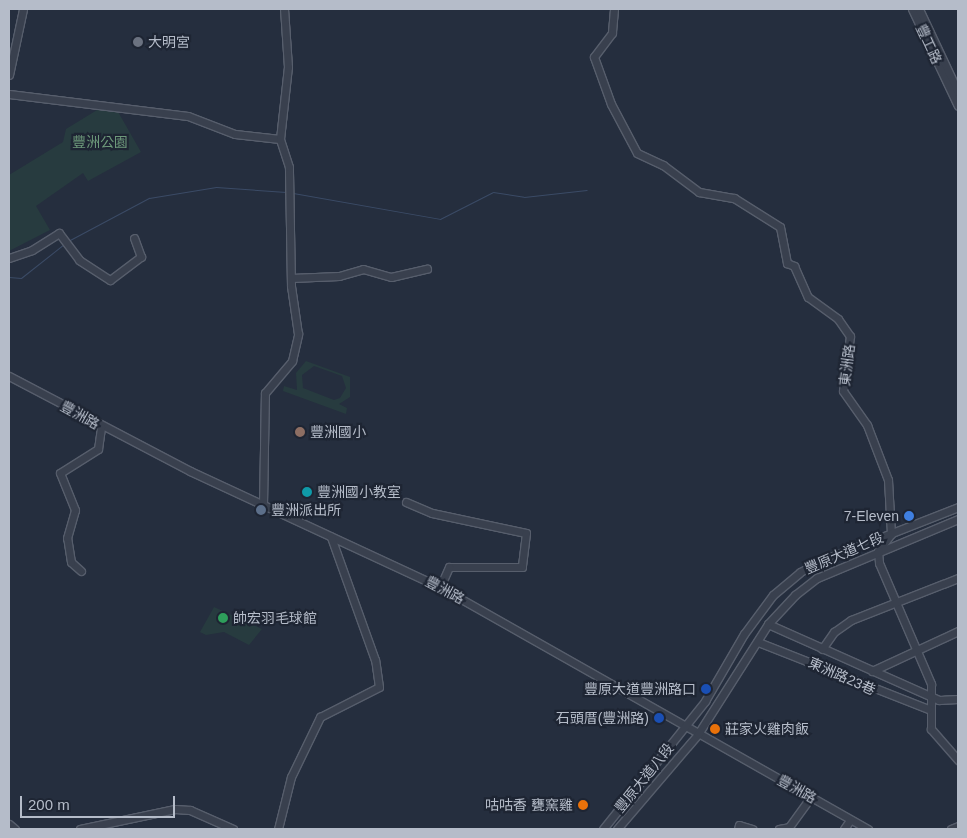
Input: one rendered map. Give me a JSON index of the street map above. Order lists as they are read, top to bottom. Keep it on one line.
{"streets":{"street":["豐工路","東洲路","豐洲路","豐原大道七段","東洲路23巷","豐原大道八段"]},"crossings":[["東洲路","豐原大道七段"],["豐洲路","豐原大道七段"],["豐洲路","豐原大道八段"],["豐原大道七段","東洲路23巷"],["豐原大道七段","豐原大道八段"]],"parks":["豐洲公園"],"places":["大明宮","豐洲國小","豐洲國小教室","豐洲派出所","7-Eleven","帥宏羽毛球館","豐原大道豐洲路口","石頭厝(豐洲路)","莊家火雞肉飯","咕咕香 甕窯雞"],"scale_bar":"200 m"}
